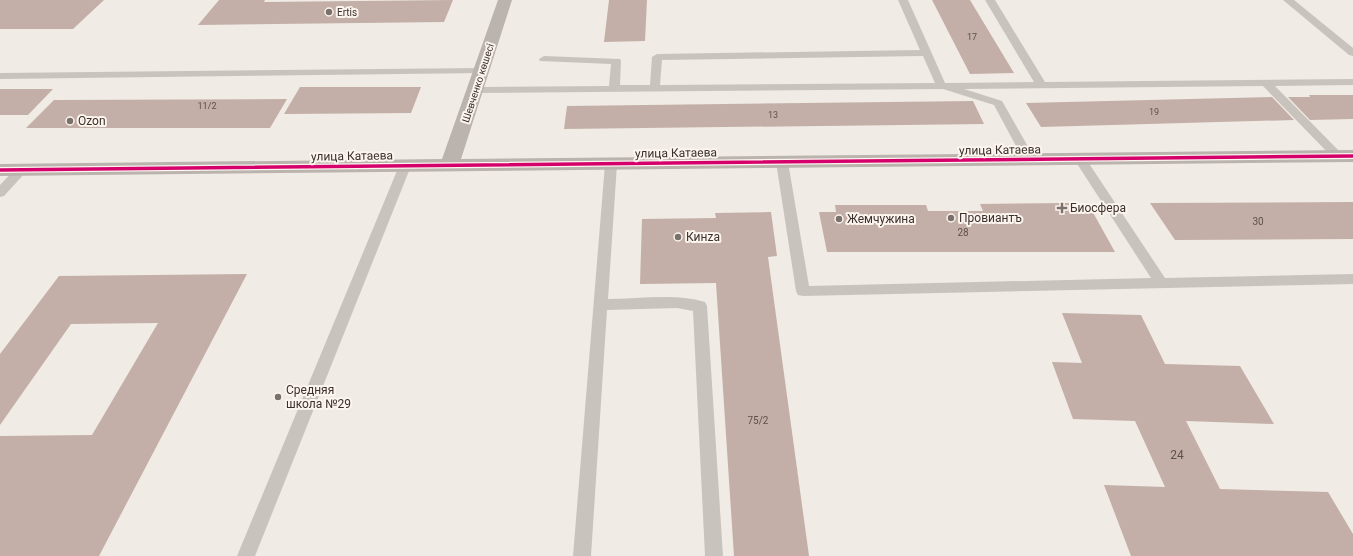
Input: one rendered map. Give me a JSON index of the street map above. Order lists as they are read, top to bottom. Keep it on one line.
{"streets":{"street":["Шевченко көшесі","улица Катаева"]},"crossings":[["Шевченко көшесі","улица Катаева"]],"places":{"other":["Ertis","Ozon","Провиантъ","Жемчужина","Кинzа","Средняя школа №29"],"health":["Биосфера"]},"house_numbers":["17","11/2","19","13","30","28","75/2","24"]}
